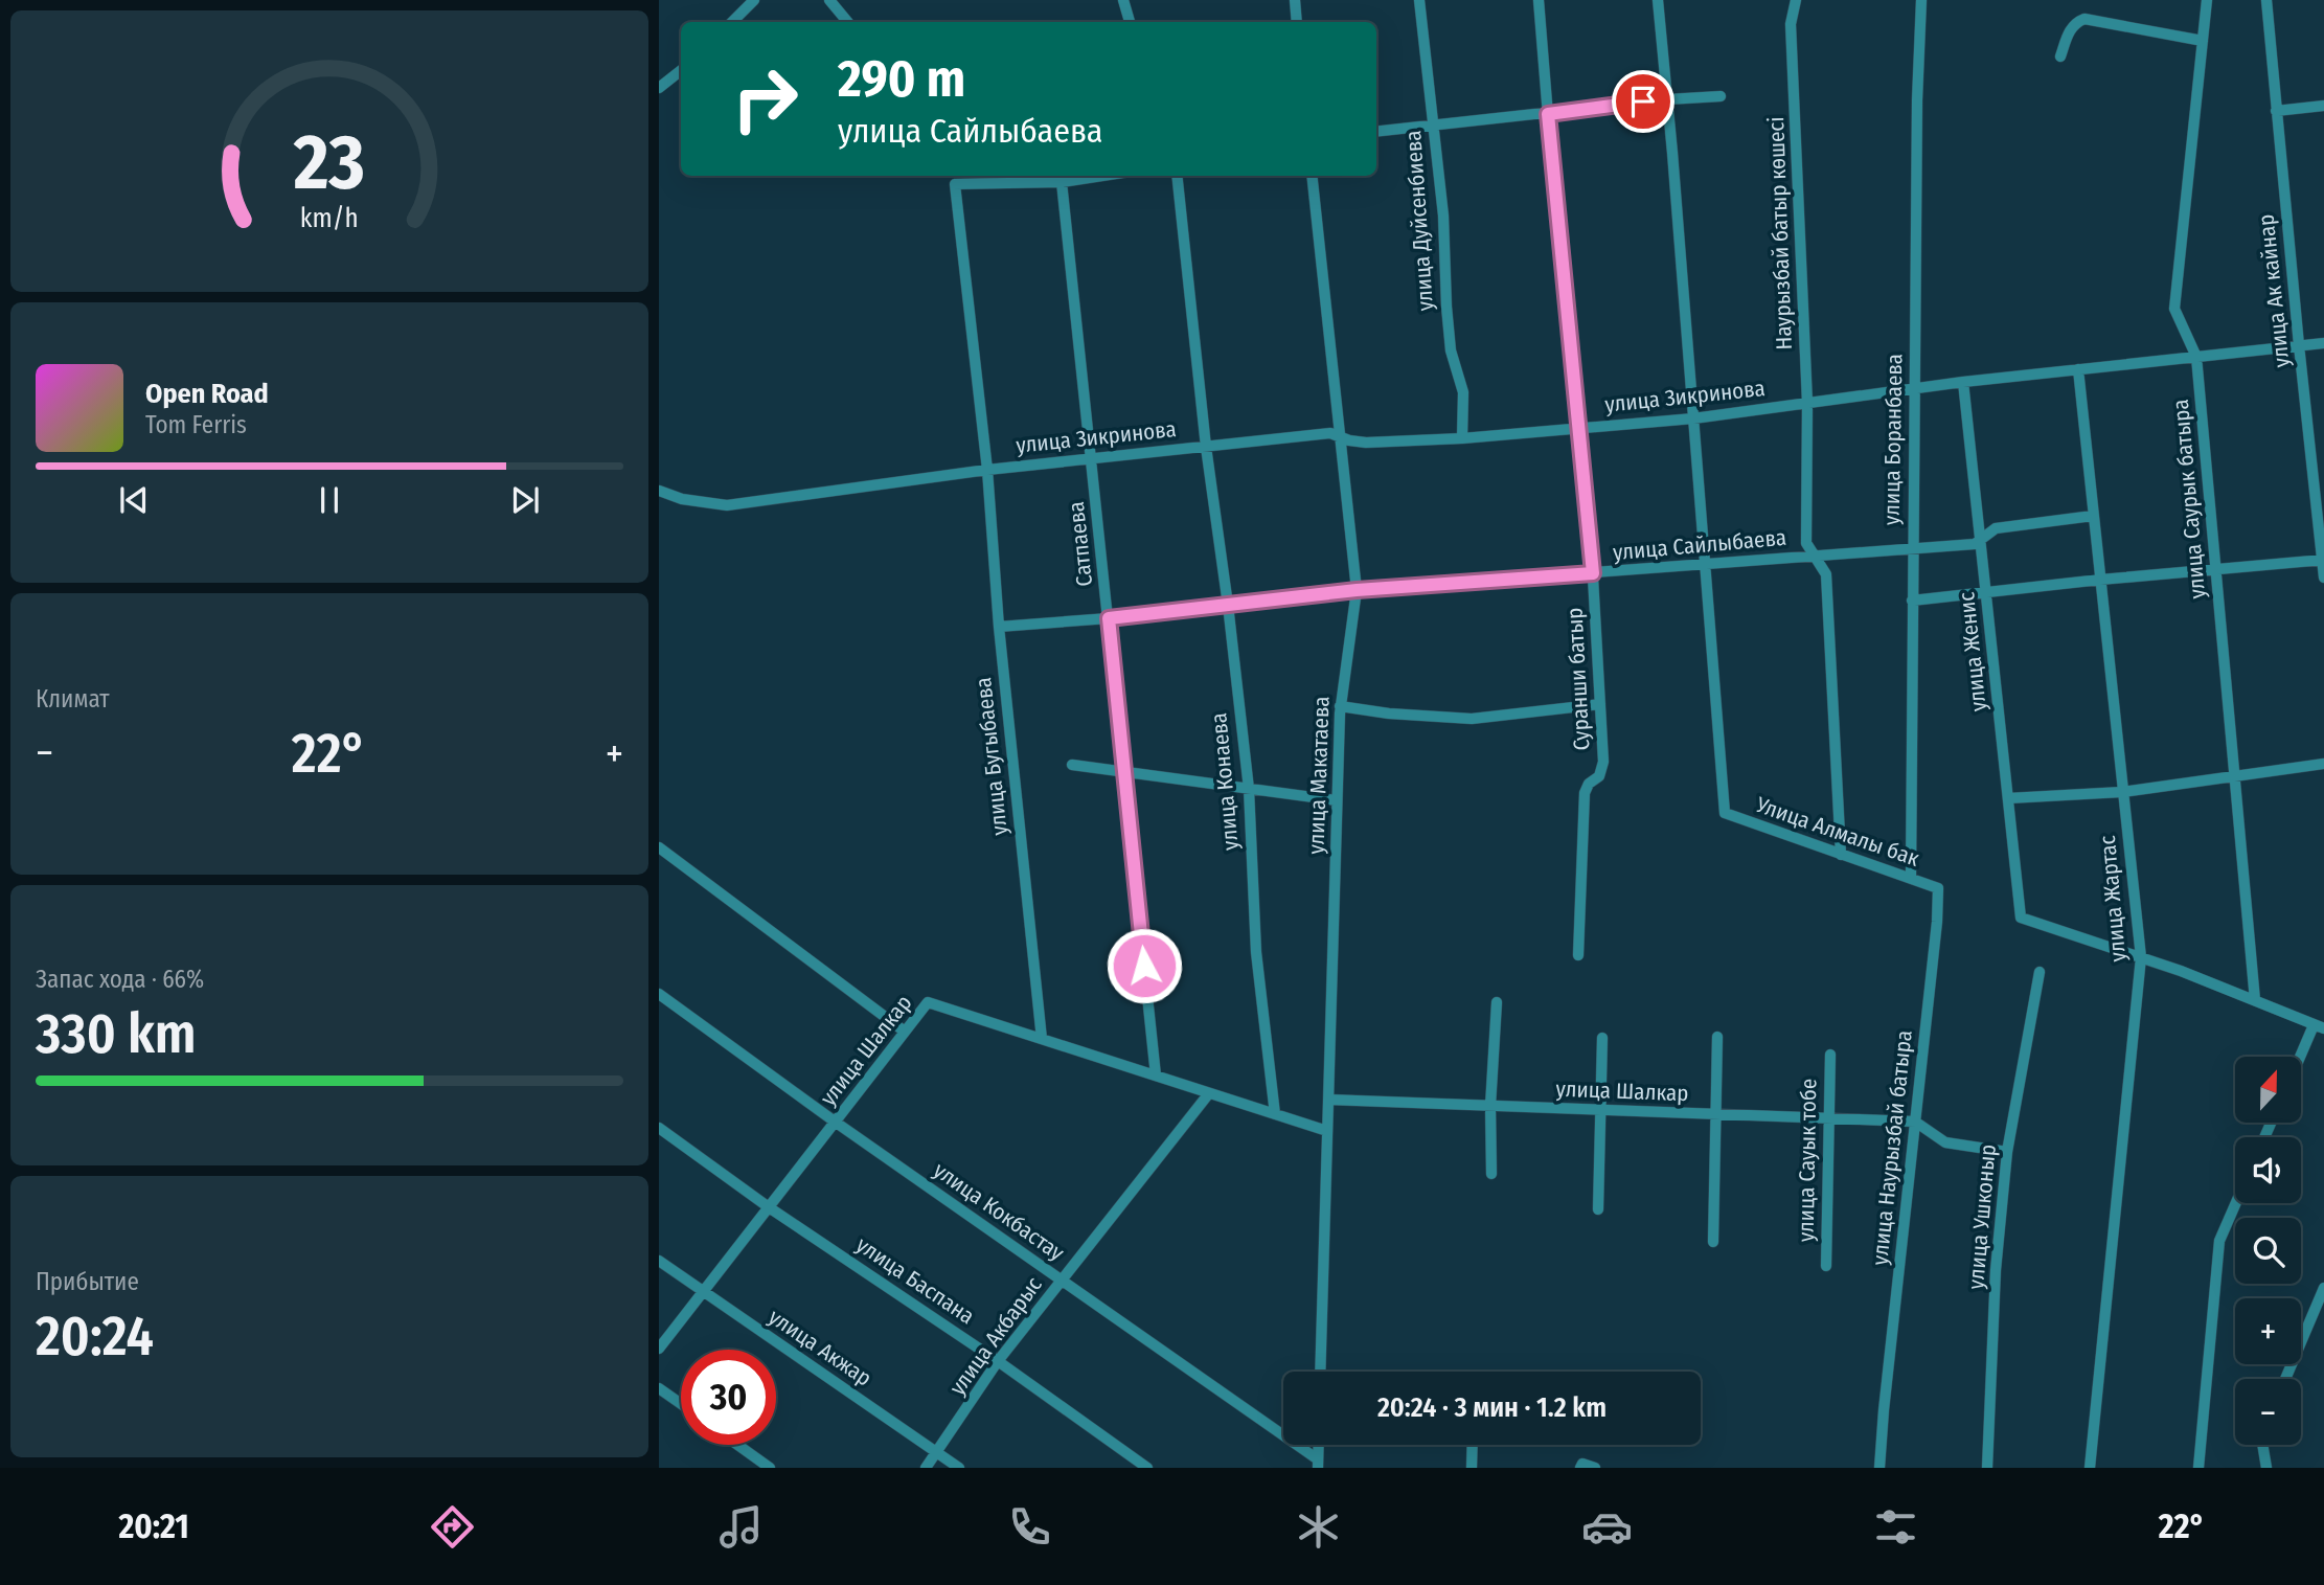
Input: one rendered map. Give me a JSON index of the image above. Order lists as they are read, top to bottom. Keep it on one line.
{"streets":{"street":["улица Дуйсенбиева","Наурызбай батыр көшесі","улица Ак кайнар","улица Зикринова","улица Боранбаева","улица Саурык батыра","Сатпаева","улица Сайлыбаева","улица Женис","Суранши батыр","улица Бугыбаева","улица Макатаева","улица Конаева","Улица Алмалы бак","улица Жартас","улица Шалкар","улица Наурызбай батыра","улица Сауык тобе","улица Кокбастау","улица Ушконыр","улица Баспана","улица Акбарыс","улица Акжар"]},"crossings":[["улица Дуйсенбиева","улица Зикринова"],["Наурызбай батыр көшесі","улица Зикринова"],["Наурызбай батыр көшесі","улица Сайлыбаева"],["Наурызбай батыр көшесі","Улица Алмалы бак"],["улица Ак кайнар","улица Зикринова"],["улица Зикринова","улица Боранбаева"],["улица Зикринова","улица Саурык батыра"],["улица Зикринова","Сатпаева"],["улица Зикринова","улица Женис"],["улица Зикринова","Суранши батыр"],["улица Зикринова","улица Бугыбаева"],["улица Зикринова","улица Макатаева"],["улица Зикринова","улица Конаева"],["улица Зикринова","улица Жартас"],["улица Боранбаева","улица Сайлыбаева"],["улица Боранбаева","Улица Алмалы бак"],["Сатпаева","улица Сайлыбаева"],["Сатпаева","улица Бугыбаева"],["Сатпаева","улица Шалкар"],["улица Сайлыбаева","улица Женис"],["улица Сайлыбаева","Суранши батыр"],["улица Сайлыбаева","улица Бугыбаева"],["улица Сайлыбаева","улица Макатаева"],["улица Сайлыбаева","улица Конаева"],["улица Сайлыбаева","Улица Алмалы бак"],["улица Сайлыбаева","улица Жартас"],["улица Женис","улица Жартас"],["улица Бугыбаева","улица Шалкар"],["улица Макатаева","улица Шалкар"],["улица Конаева","улица Шалкар"],["Улица Алмалы бак","улица Наурызбай батыра"],["улица Шалкар","улица Наурызбай батыра"],["улица Шалкар","улица Сауык тобе"],["улица Шалкар","улица Кокбастау"],["улица Шалкар","улица Баспана"],["улица Шалкар","улица Акбарыс"],["улица Шалкар","улица Акжар"],["улица Кокбастау","улица Акбарыс"],["улица Баспана","улица Акбарыс"],["улица Акбарыс","улица Акжар"]],"north":"top","page":{"turn":["290 m","улица Сайлыбаева"],"song":["Open Road","Tom Ferris"],"tile":["Климат",["Запас хода · 66%","330 km"],["Прибытие","20:24"]],"heat":["−","22°","+"],"map_buttons":["+","−"],"limit":"30","trip":"20:24 · 3 мин · 1.2 km","tabs":["20:21","22°"],"gauge":["23","km/h"]}}
